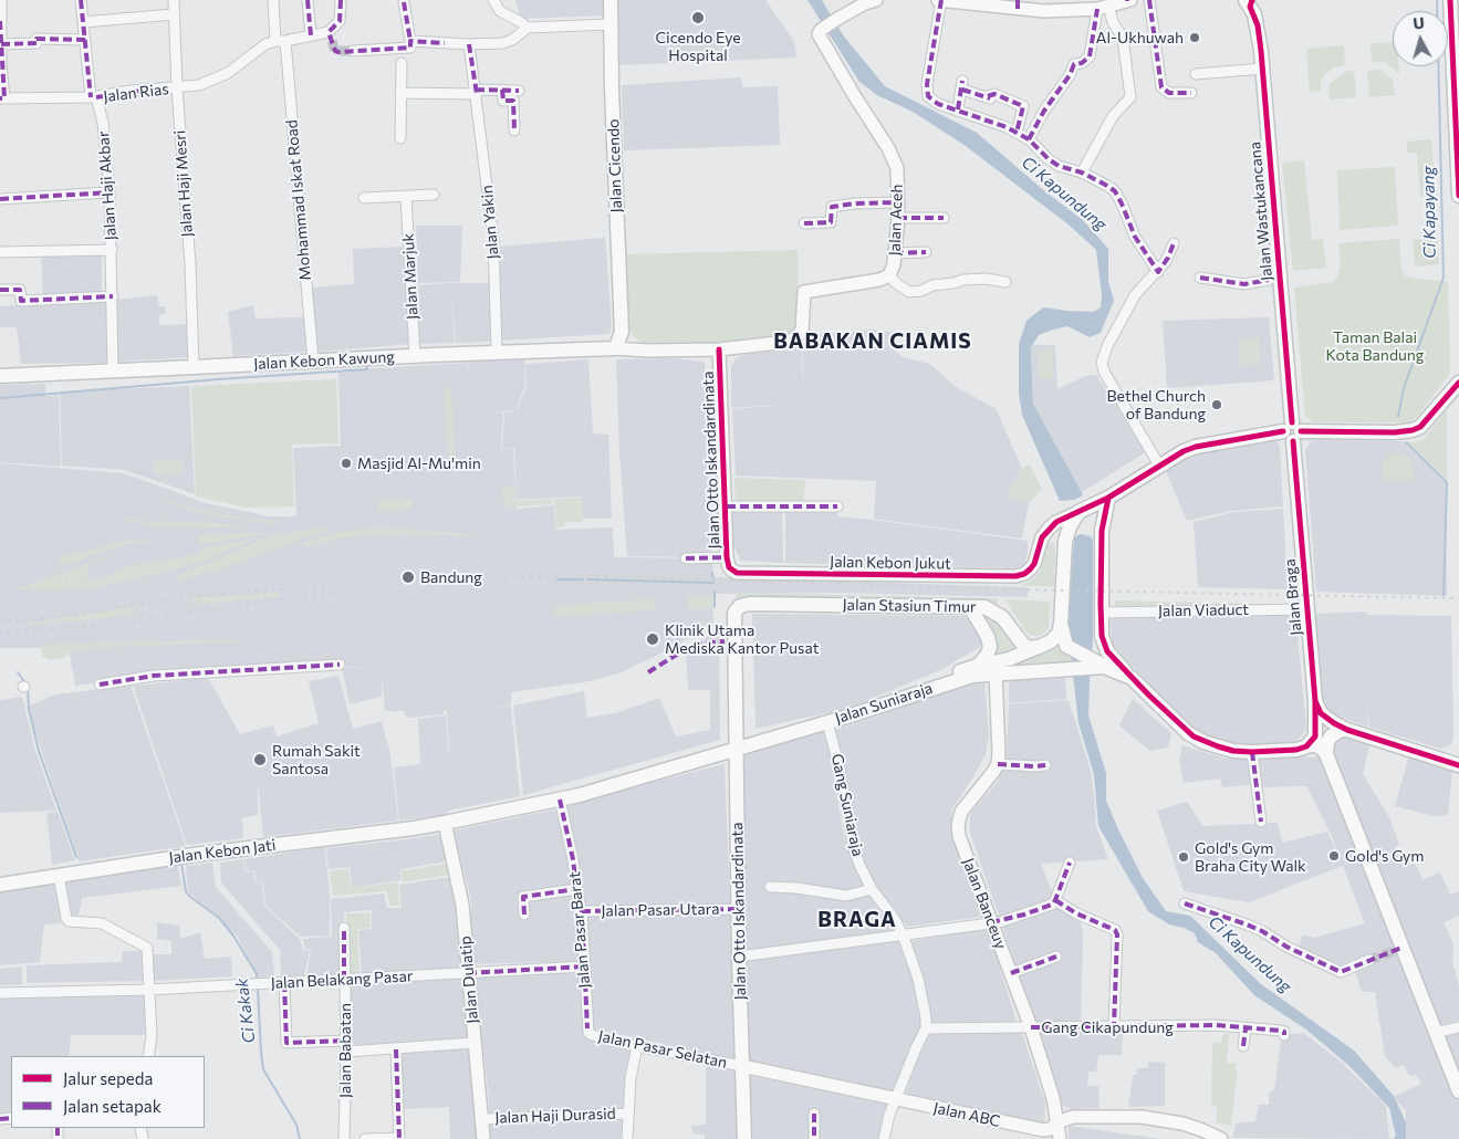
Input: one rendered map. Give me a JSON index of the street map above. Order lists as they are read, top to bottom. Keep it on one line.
{"streets":{"main road":["Jalan Cicendo","Jalan Wastukancana","Jalan Kebon Kawung","Jalan Otto Iskandardinata","Jalan Braga","Jalan Stasiun Timur","Jalan Suniaraja","Jalan Kebon Jati"],"street":["Jalan Rias","Jalan Haji Mesri","Jalan Haji Akbar","Mohammad Iskat Road","Jalan Aceh","Jalan Yakin","Jalan Marjuk","Jalan Kebon Jukut","Jalan Viaduct","Gang Suniaraja","Jalan Banceuy","Jalan Pasar Utara","Jalan Pasar Barat","Jalan Belakang Pasar","Jalan Dulatip","Gang Cikapundung","Jalan Pasar Selatan","Jalan Babatan","Jalan ABC","Jalan Haji Durasid"]},"crossings":[["Jalan Rias","Jalan Haji Mesri"],["Jalan Rias","Jalan Haji Akbar"],["Jalan Rias","Mohammad Iskat Road"],["Jalan Cicendo","Jalan Kebon Kawung"],["Jalan Haji Mesri","Jalan Kebon Kawung"],["Jalan Haji Akbar","Jalan Kebon Kawung"],["Mohammad Iskat Road","Jalan Kebon Kawung"],["Jalan Wastukancana","Jalan Braga"],["Jalan Aceh","Jalan Kebon Kawung"],["Jalan Aceh","Jalan Otto Iskandardinata"],["Jalan Yakin","Jalan Kebon Kawung"],["Jalan Marjuk","Jalan Kebon Kawung"],["Jalan Otto Iskandardinata","Jalan Kebon Jukut"],["Jalan Otto Iskandardinata","Jalan Stasiun Timur"],["Jalan Otto Iskandardinata","Jalan Suniaraja"],["Jalan Otto Iskandardinata","Jalan Pasar Utara"],["Jalan Otto Iskandardinata","Jalan Pasar Selatan"],["Jalan Otto Iskandardinata","Jalan ABC"],["Jalan Braga","Jalan Viaduct"],["Jalan Braga","Jalan Suniaraja"],["Jalan Suniaraja","Gang Suniaraja"],["Jalan Suniaraja","Jalan Kebon Jati"],["Jalan Suniaraja","Jalan Pasar Barat"],["Jalan Suniaraja","Jalan Dulatip"],["Gang Suniaraja","Gang Cikapundung"],["Jalan Kebon Jati","Jalan Dulatip"],["Jalan Banceuy","Gang Cikapundung"],["Jalan Banceuy","Jalan ABC"],["Jalan Pasar Utara","Jalan Pasar Barat"],["Jalan Pasar Barat","Jalan Belakang Pasar"],["Jalan Pasar Barat","Jalan Pasar Selatan"],["Jalan Belakang Pasar","Jalan Dulatip"],["Jalan Belakang Pasar","Jalan Babatan"],["Jalan Dulatip","Jalan Haji Durasid"],["Jalan Pasar Selatan","Jalan ABC"]],"districts":["BABAKAN CIAMIS","BRAGA"],"water":["Ci Kapundung","Ci Kapayang","Ci Kakak"],"parks":["Taman Balai Kota Bandung"],"places":["Cicendo Eye Hospital","Al-Ukhuwah","Bethel Church of Bandung","Masjid Al-Mu'min","Bandung","Klinik Utama Mediska Kantor Pusat","Rumah Sakit Santosa","Gold's Gym","Gold's Gym Braha City Walk"],"legend":["Jalur sepeda","Jalan setapak"],"north":"top"}
